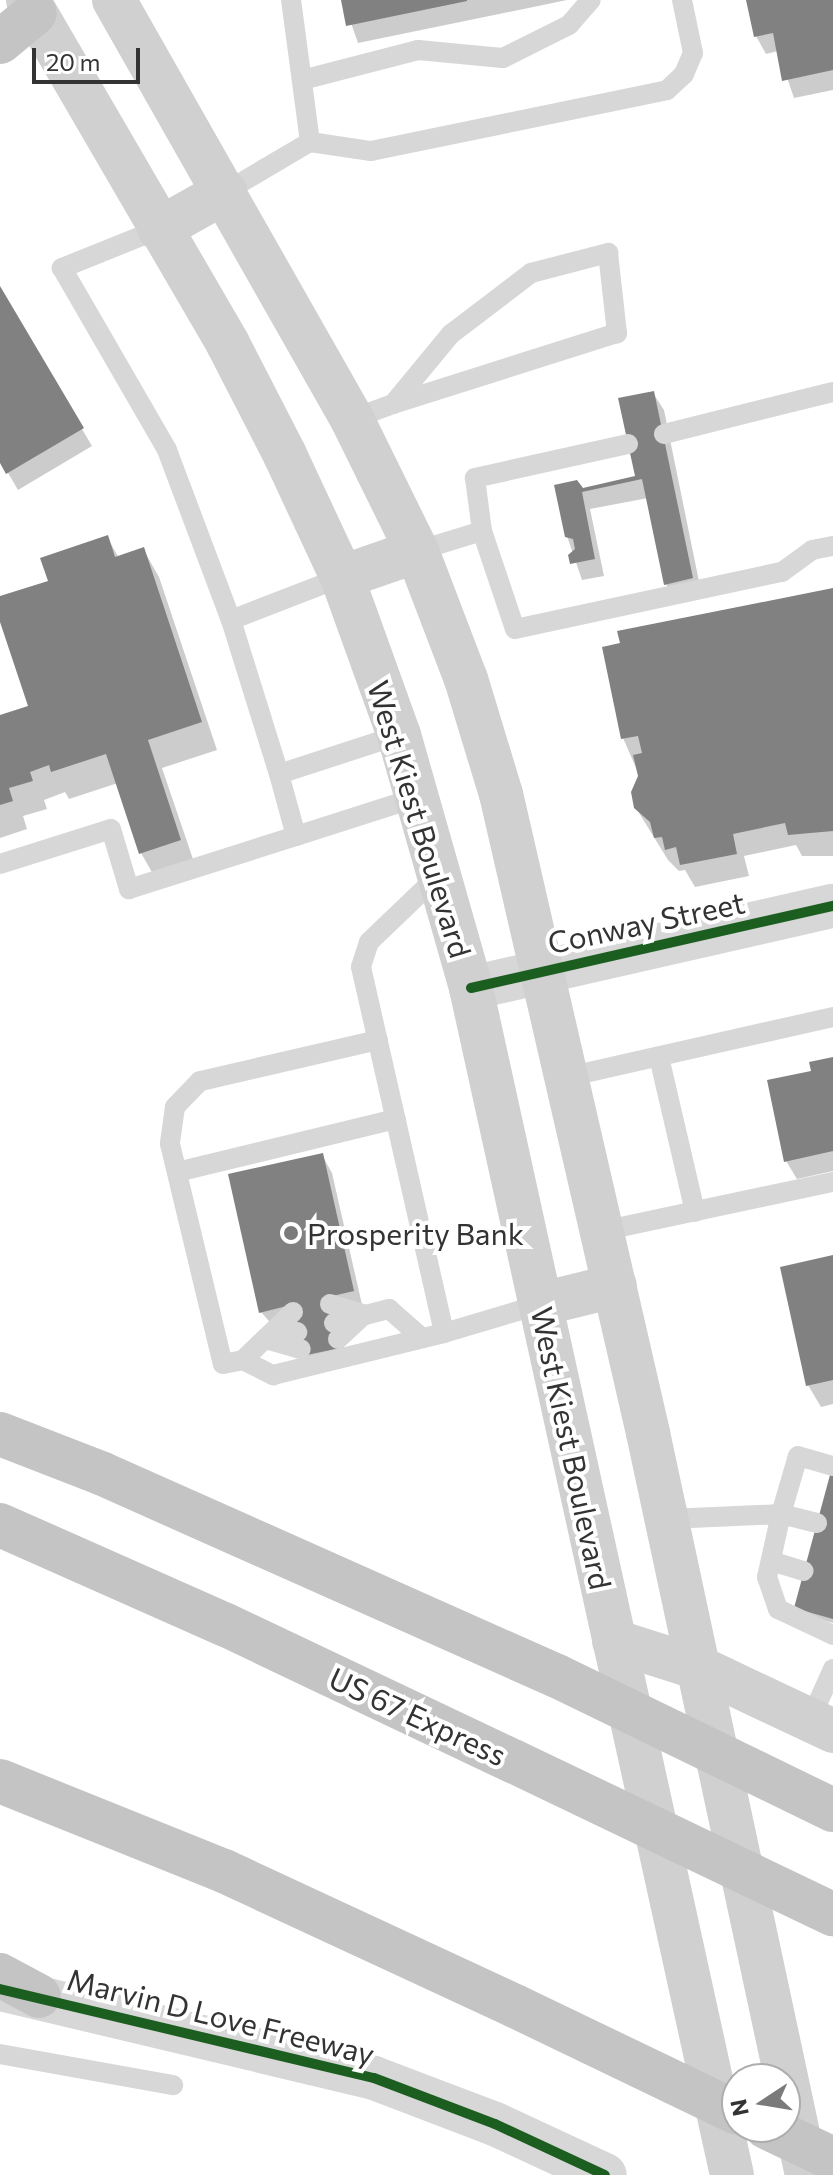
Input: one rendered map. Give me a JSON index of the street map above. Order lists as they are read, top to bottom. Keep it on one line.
{"streets":{"highway":["US 67 Express"],"main road":["West Kiest Boulevard"],"street":["Conway Street","Marvin D Love Freeway"]},"crossings":[["West Kiest Boulevard","Conway Street"]],"places":["Prosperity Bank"],"scale_bar":"20 m","north":"left"}
